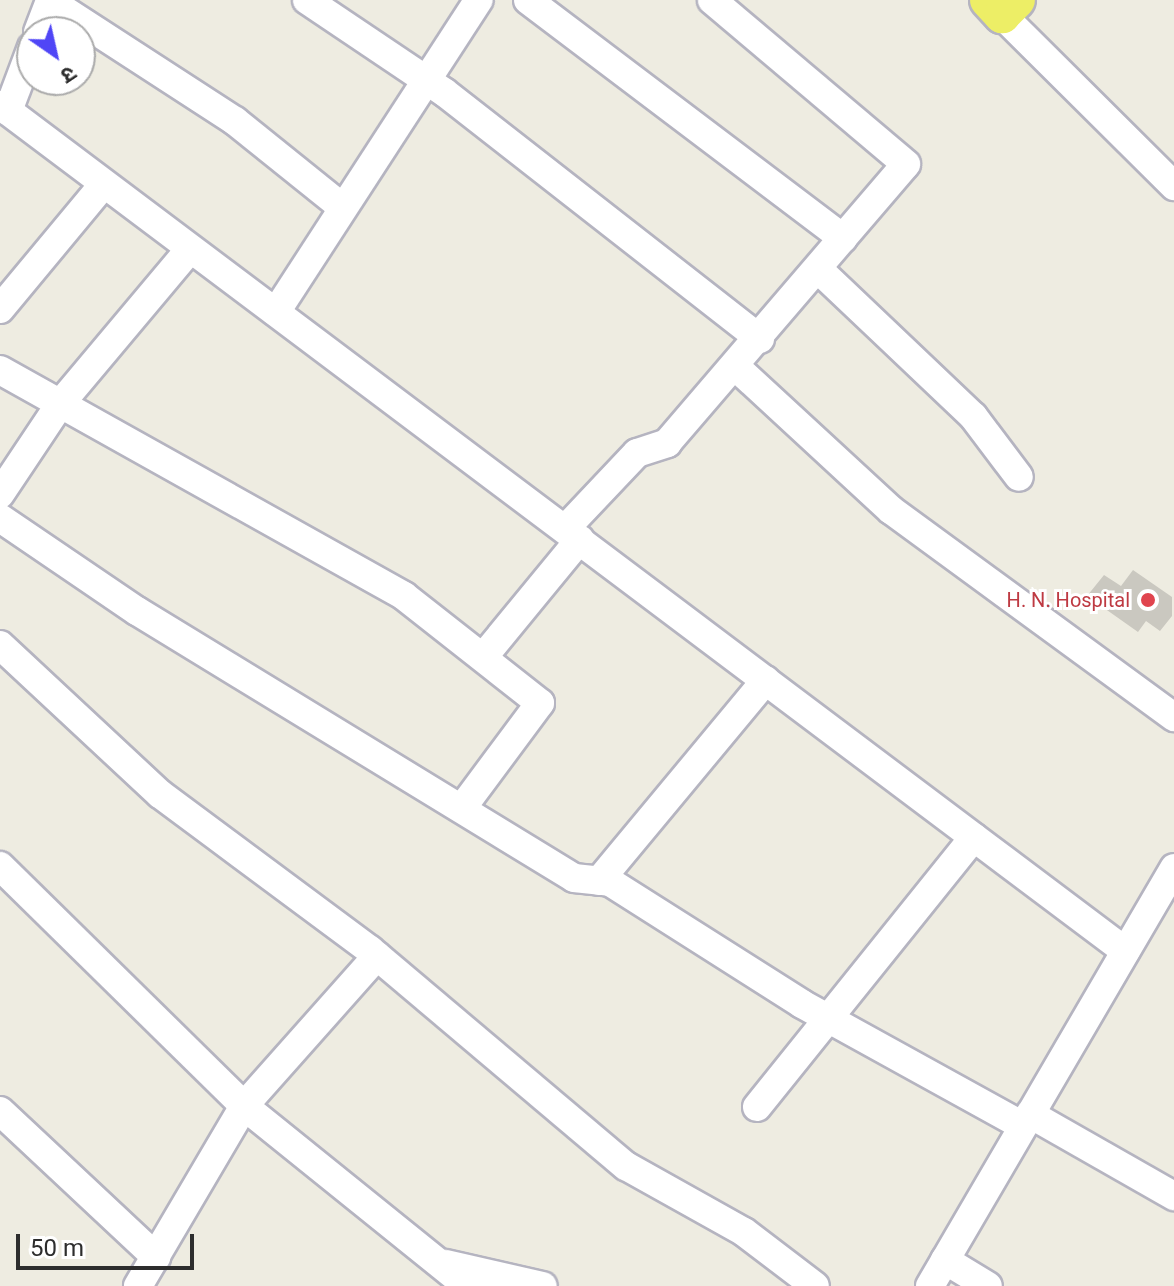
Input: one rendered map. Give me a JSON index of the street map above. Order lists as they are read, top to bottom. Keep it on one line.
{"places":["H. N. Hospital"],"scale_bar":"50 m","north":"bottom right"}
